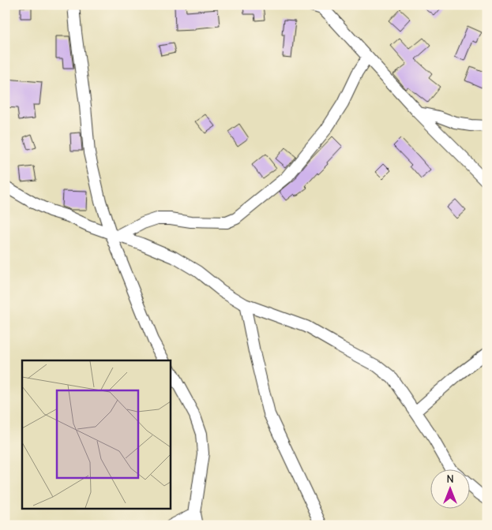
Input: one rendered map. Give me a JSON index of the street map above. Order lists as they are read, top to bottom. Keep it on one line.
{"north":"top"}
